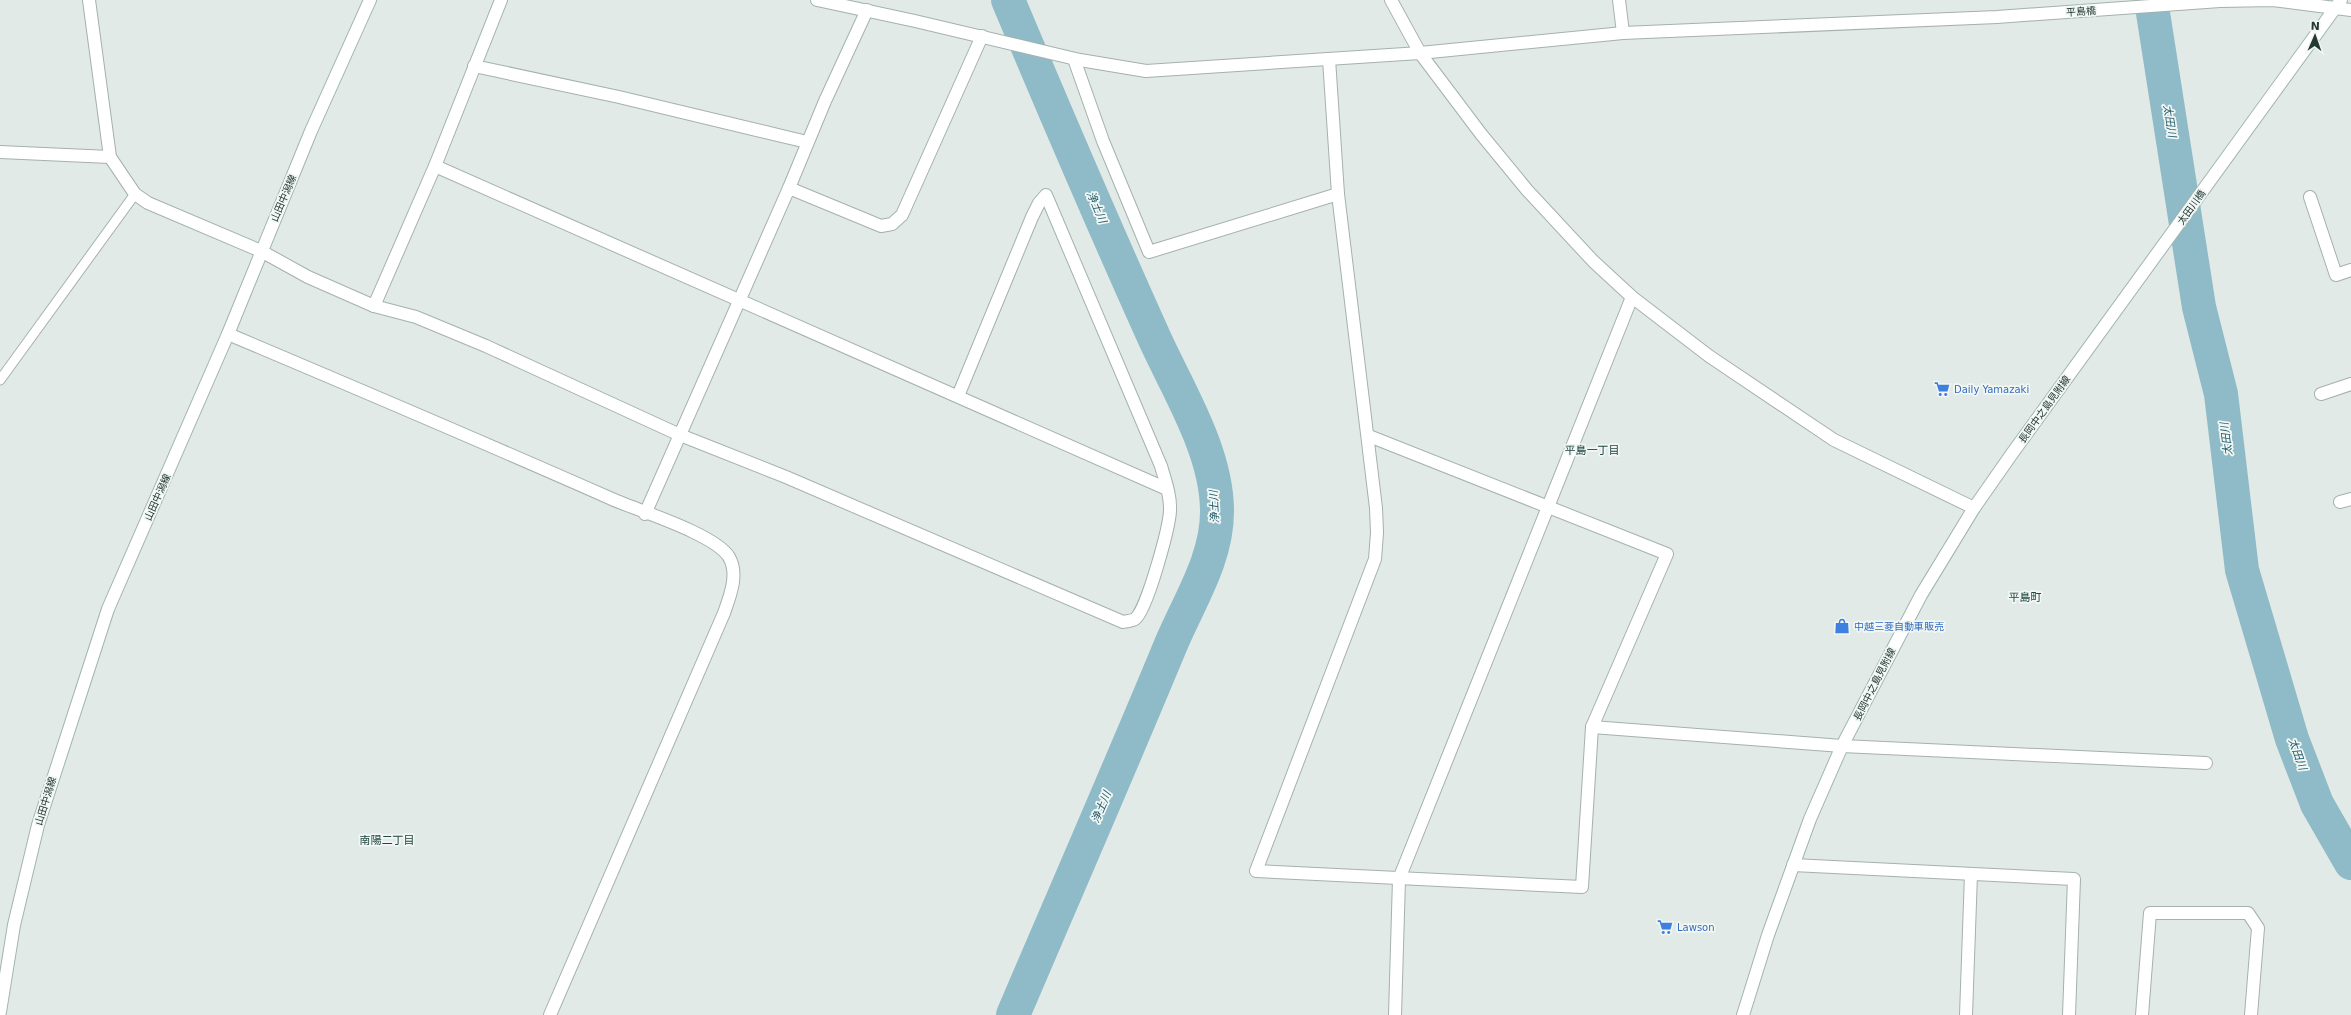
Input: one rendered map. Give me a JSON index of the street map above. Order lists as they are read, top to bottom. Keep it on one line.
{"streets":{"street":["平島橋","山田中潟線","太田川橋","長岡中之島見附線"]},"crossings":[["平島橋","太田川橋"],["太田川橋","長岡中之島見附線"]],"districts":["平島一丁目","平島町","南陽二丁目"],"water":["太田川","浄土川"],"places":{"supermarket":["Daily Yamazaki","Lawson"],"shop":["中越三菱自動車販売"]},"north":"top"}
